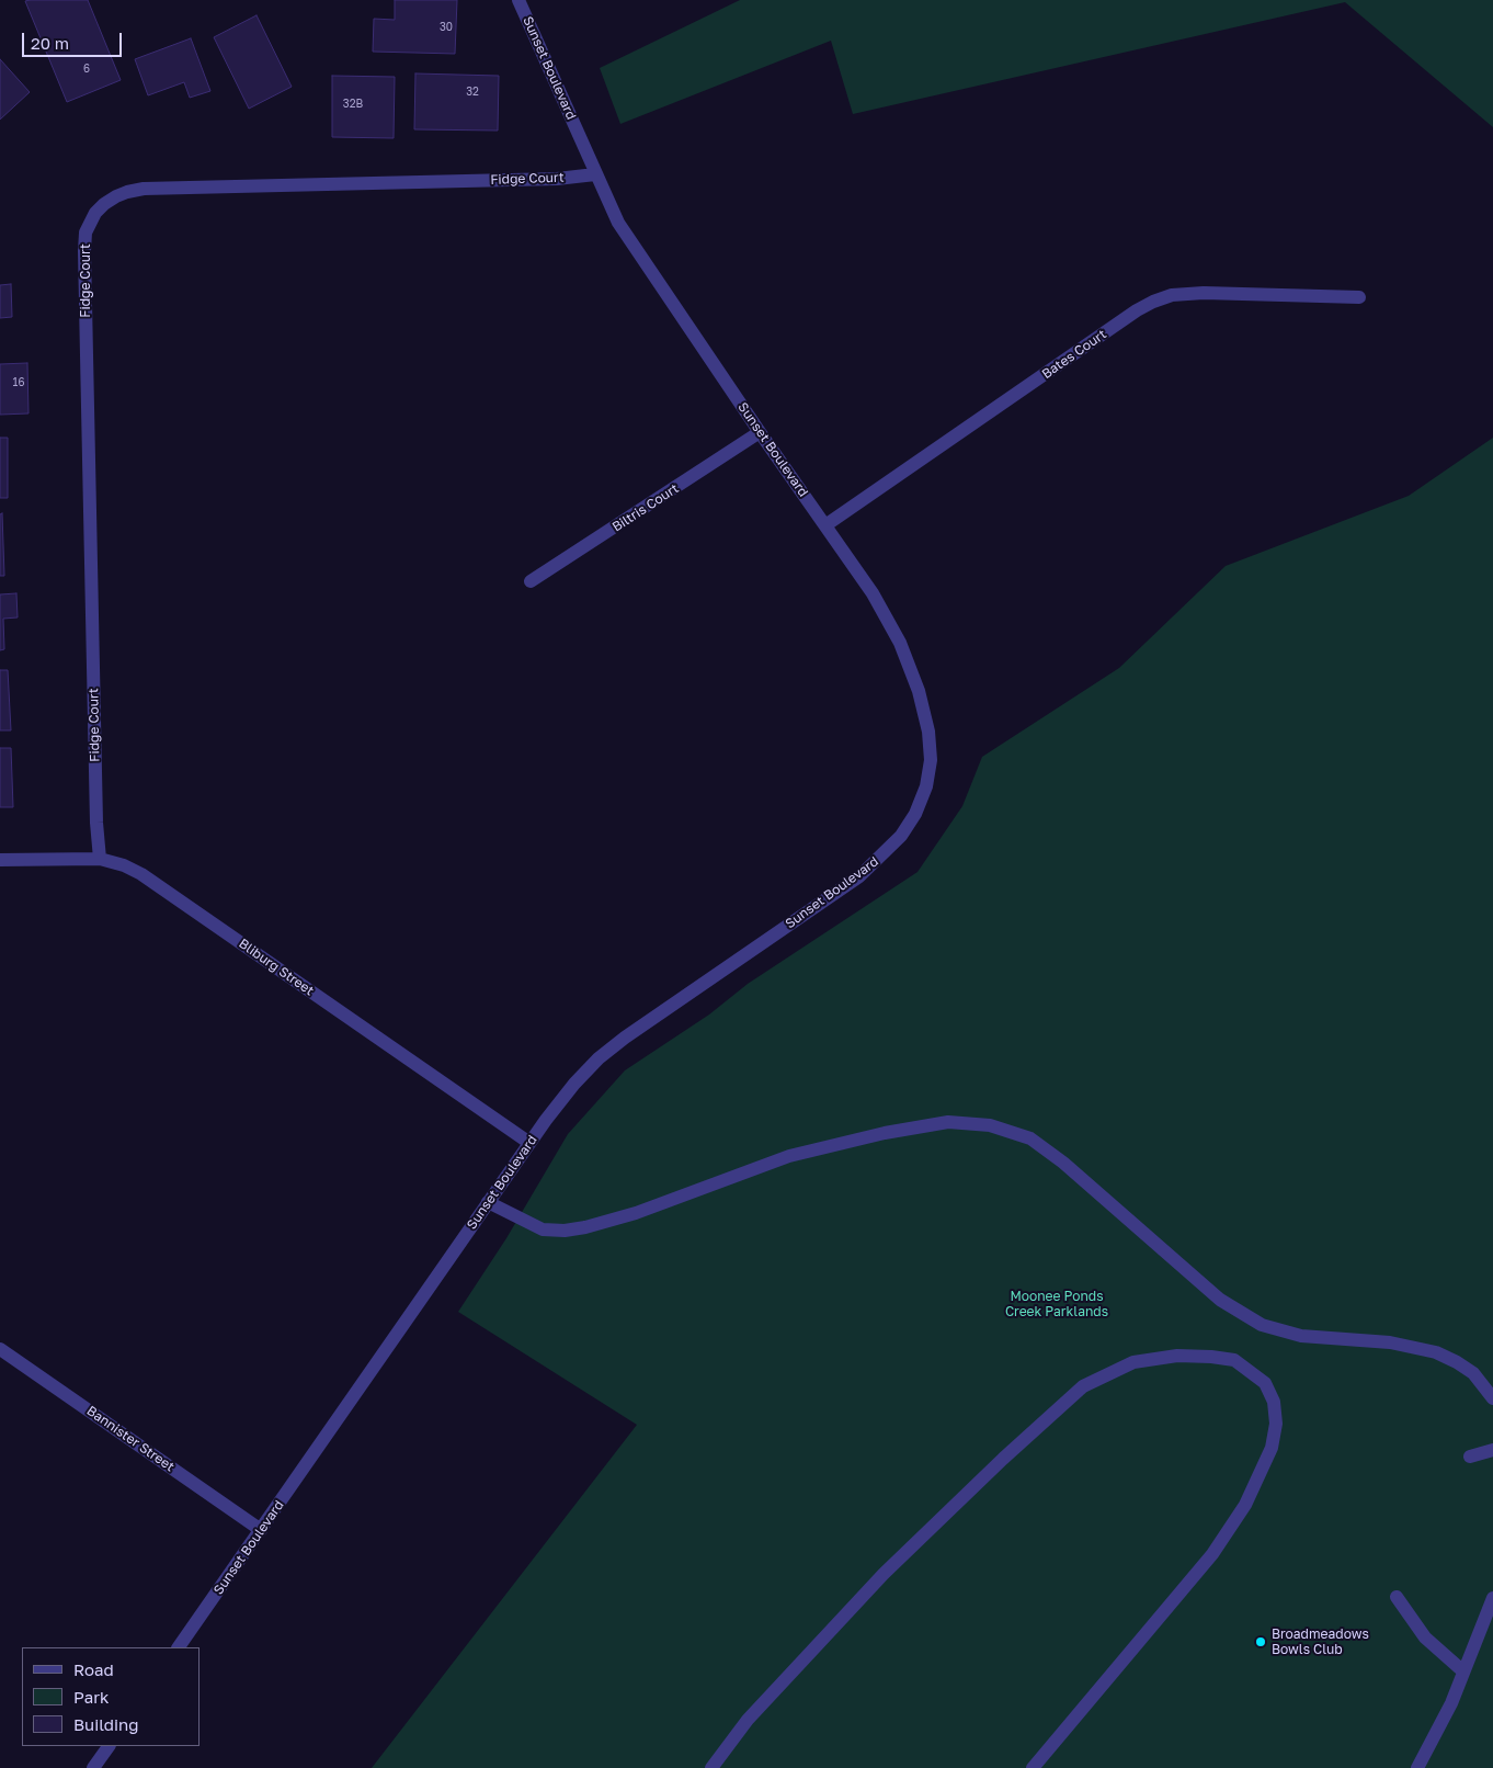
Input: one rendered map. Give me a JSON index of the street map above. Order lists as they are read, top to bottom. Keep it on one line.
{"streets":{"street":["Sunset Boulevard","Fidge Court","Bates Court","Biltris Court","Bliburg Street","Bannister Street"]},"crossings":[["Sunset Boulevard","Fidge Court"],["Sunset Boulevard","Bates Court"],["Sunset Boulevard","Biltris Court"],["Sunset Boulevard","Bliburg Street"],["Sunset Boulevard","Bannister Street"],["Fidge Court","Bliburg Street"]],"parks":["Moonee Ponds Creek Parklands"],"places":["Broadmeadows Bowls Club"],"house_numbers":["30","6","32","32B","16"],"legend":["Road","Park","Building"],"scale_bar":"20 m"}
